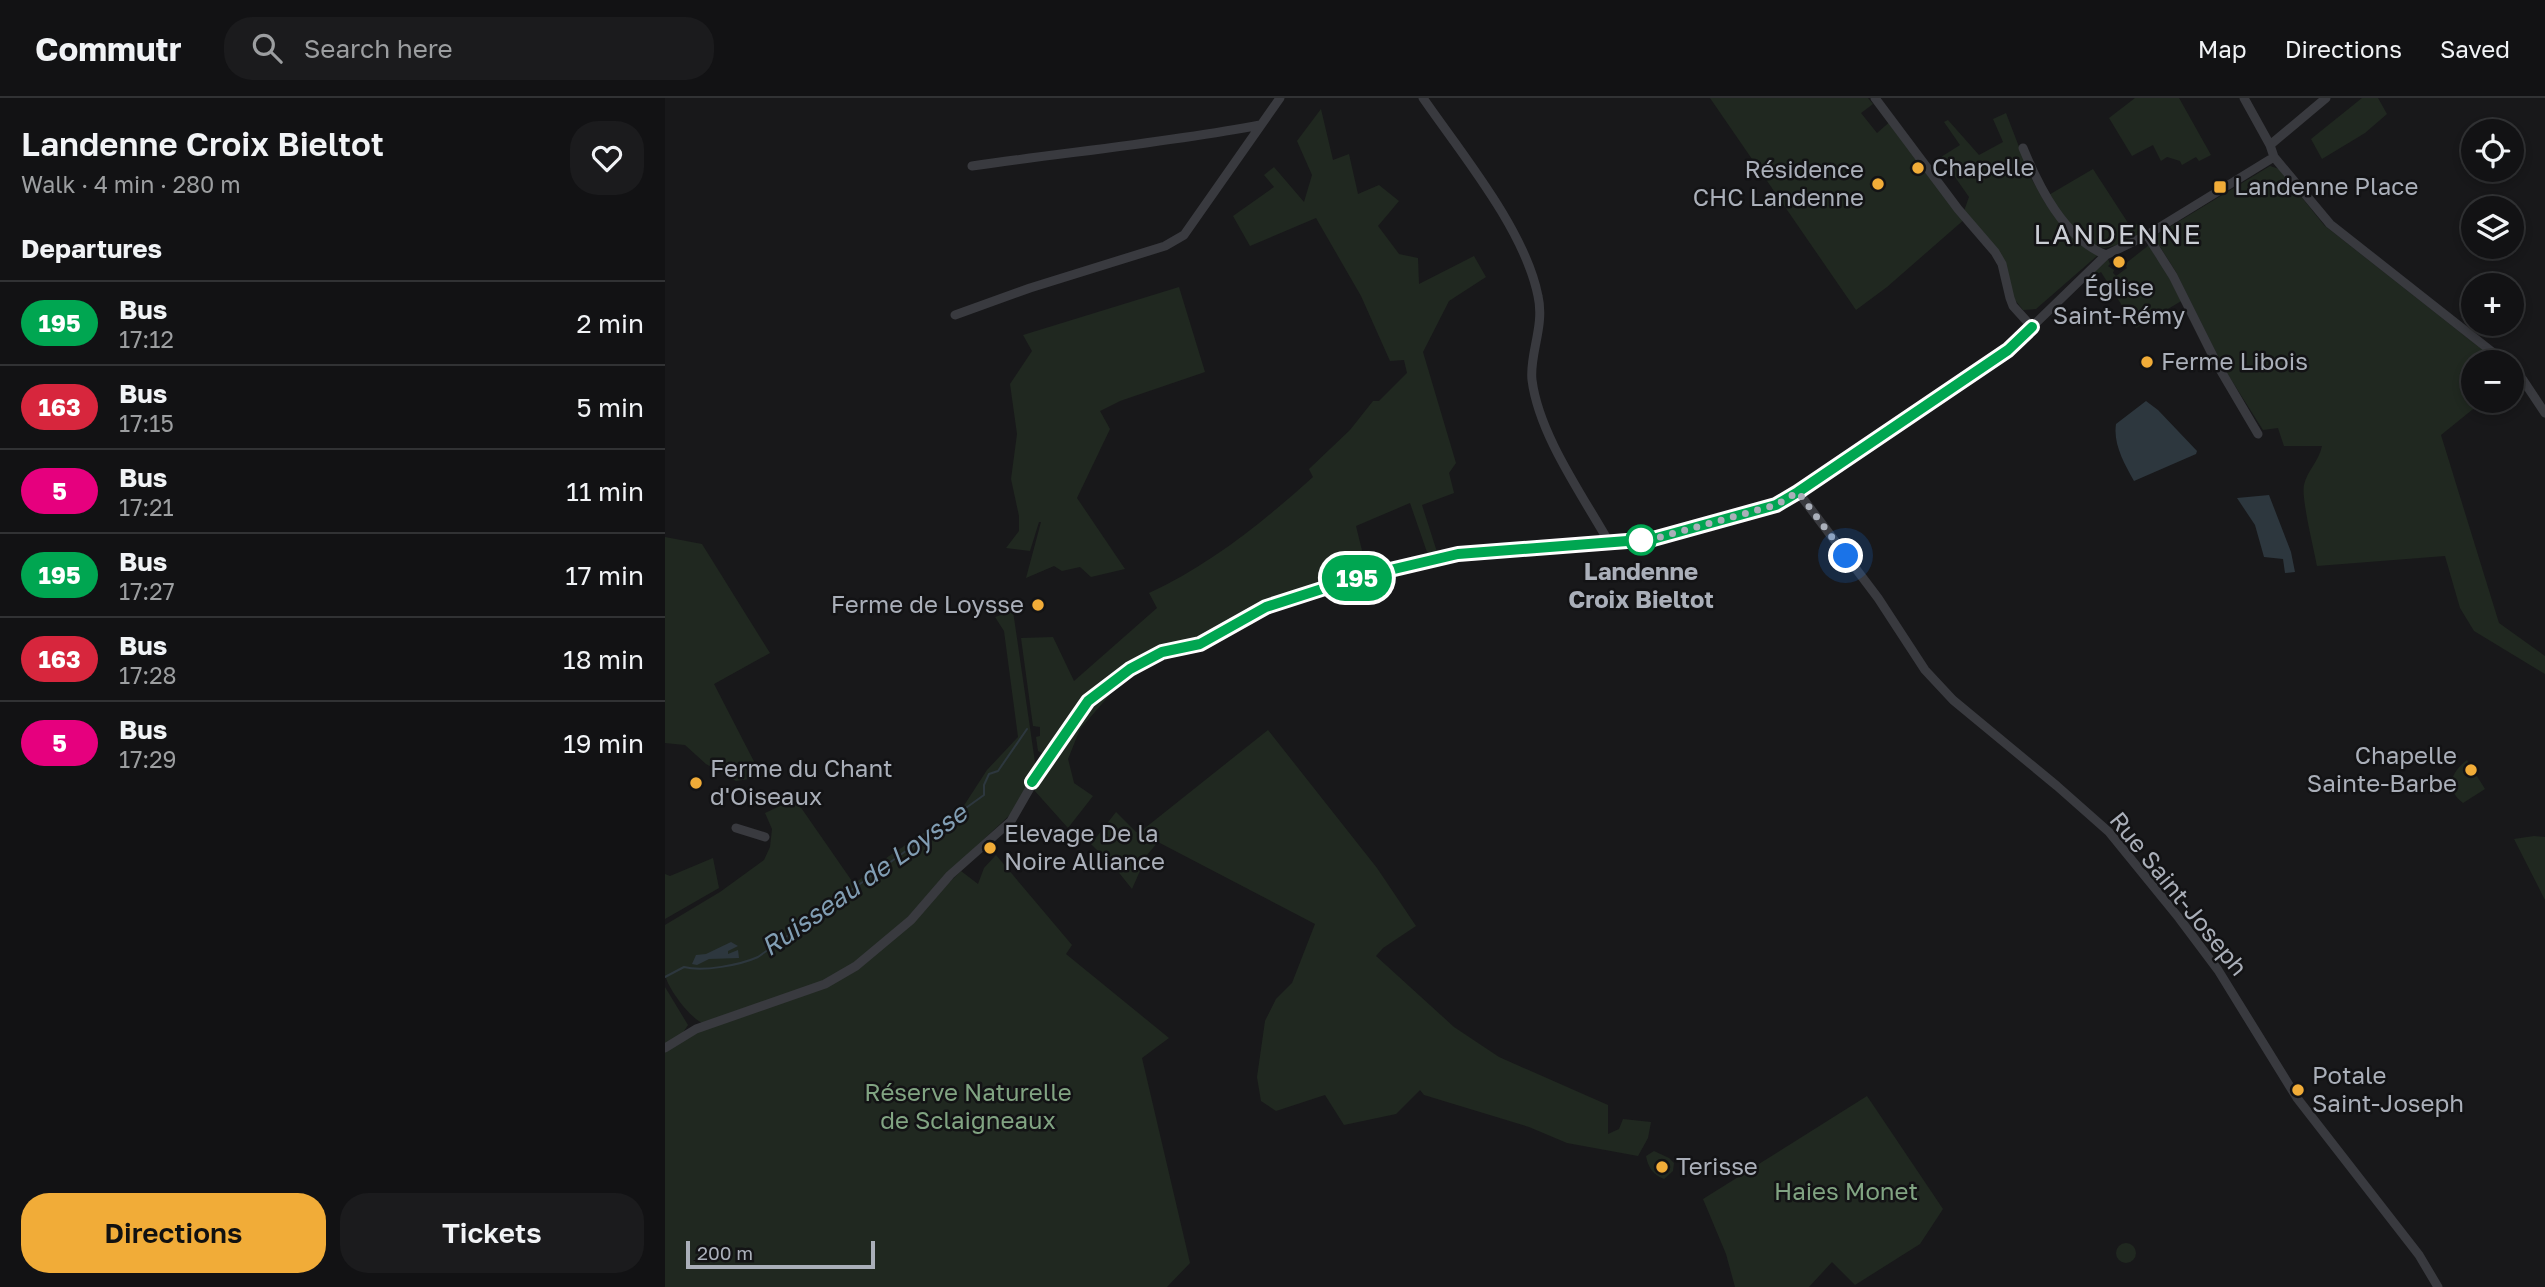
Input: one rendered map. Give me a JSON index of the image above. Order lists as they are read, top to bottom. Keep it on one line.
{"streets":{"street":["Rue Saint-Joseph"]},"districts":["LANDENNE"],"water":["Ruisseau de Loysse"],"parks":["Réserve Naturelle de Sclaigneaux","Haies Monet"],"places":{"other":["Chapelle","Résidence CHC Landenne","Église Saint-Rémy","Ferme Libois","Landenne Croix Bieltot","Ferme de Loysse","Chapelle Sainte-Barbe","Ferme du Chant d'Oiseaux","Elevage De la Noire Alliance","Potale Saint-Joseph","Terisse"],"transit":["Landenne Place"]},"lines":["bus line 195"],"scale_bar":"200 m","page":{"header":"Commutr","search":"Search here","nav":["Map","Directions","Saved"],"heading":[["Landenne Croix Bieltot","Walk · 4 min · 280 m"],"Departures"],"on_map":"195","map_buttons":["+","−"],"list":[{"mark":"195","name":"Bus","note":"17:12","value":"2 min"},{"mark":"163","name":"Bus","note":"17:15","value":"5 min"},{"mark":"5","name":"Bus","note":"17:21","value":"11 min"},{"mark":"195","name":"Bus","note":"17:27","value":"17 min"},{"mark":"163","name":"Bus","note":"17:28","value":"18 min"},{"mark":"5","name":"Bus","note":"17:29","value":"19 min"}],"buttons":["Directions","Tickets"],"scale":"200 m"}}
